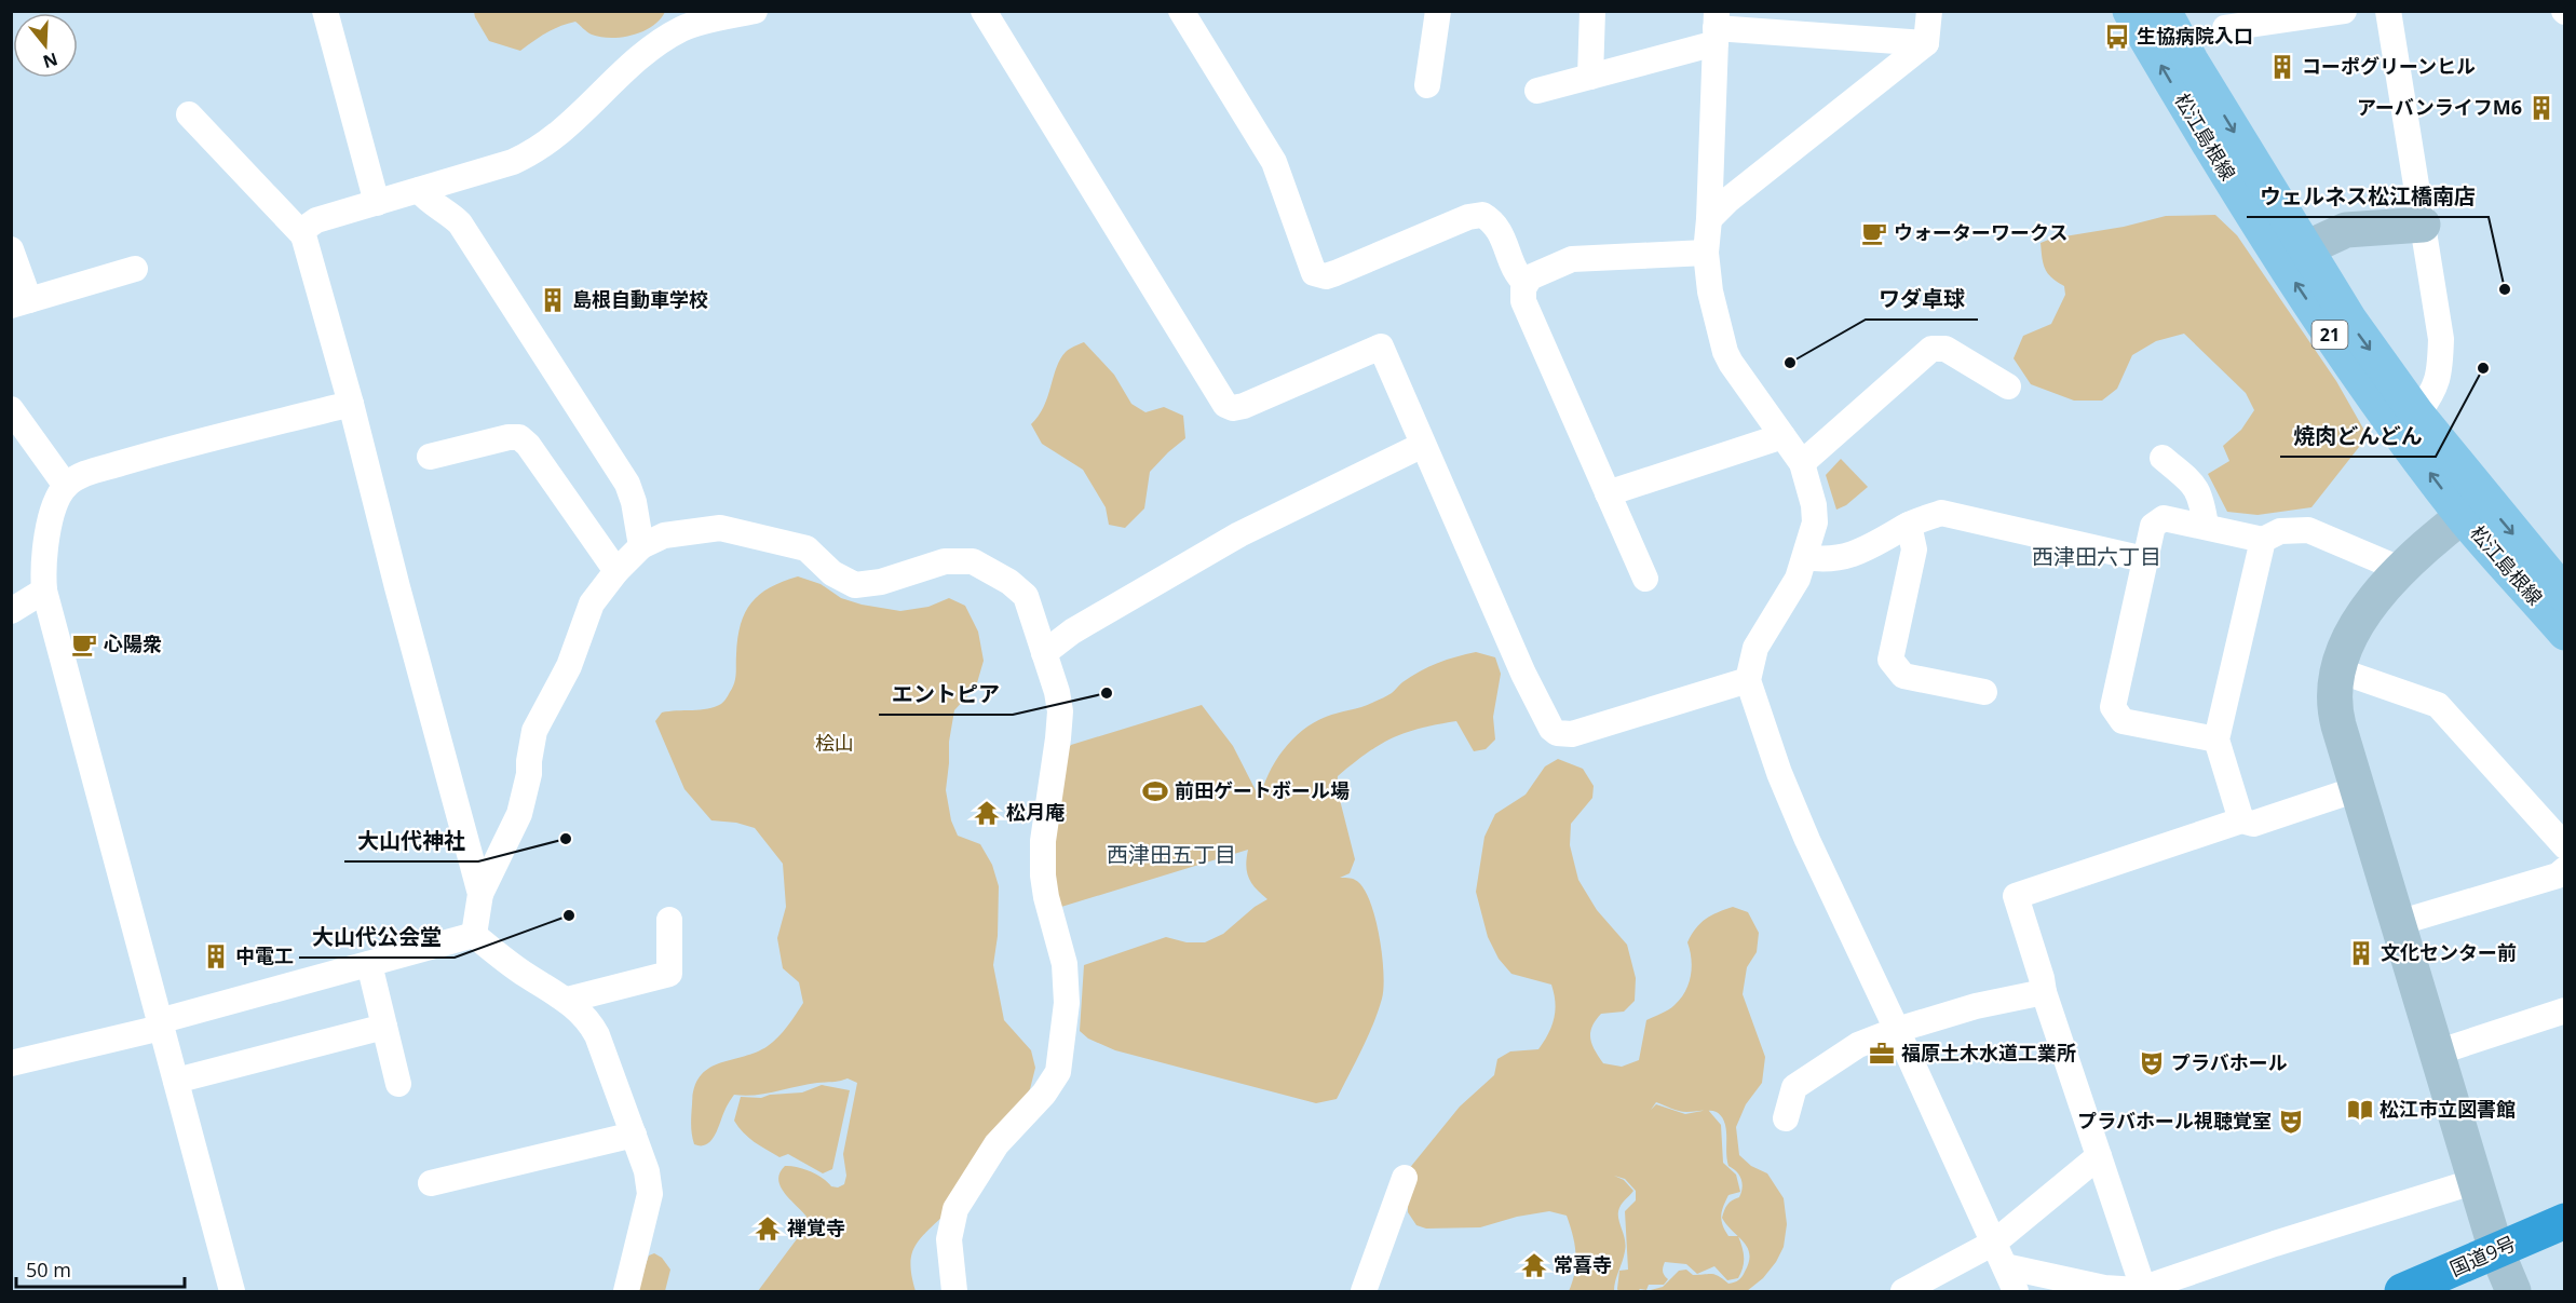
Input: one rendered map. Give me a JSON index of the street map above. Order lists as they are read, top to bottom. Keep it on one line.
{"streets":{"highway":["国道9号"],"main road":["松江島根線","21"]},"districts":["西津田六丁目","西津田五丁目"],"parks":["桧山"],"places":{"bus stop":["生協病院入口"],"building":["コーポグリーンヒル","アーバンライフM6","島根自動車学校","文化センター前","中電工"],"cafe":["ウォーターワークス","心陽衆"],"other":["ウェルネス松江橋南店","ワダ卓球","焼肉どんどん","エントピア","大山代神社","大山代公会堂"],"sports":["前田ゲートボール場"],"temple":["松月庵","禅覚寺","常喜寺"],"office":["福原土木水道工業所"],"theatre":["プラバホール","プラバホール視聴覚室"],"library":["松江市立図書館"]},"scale_bar":"50 m","north":"bottom"}
